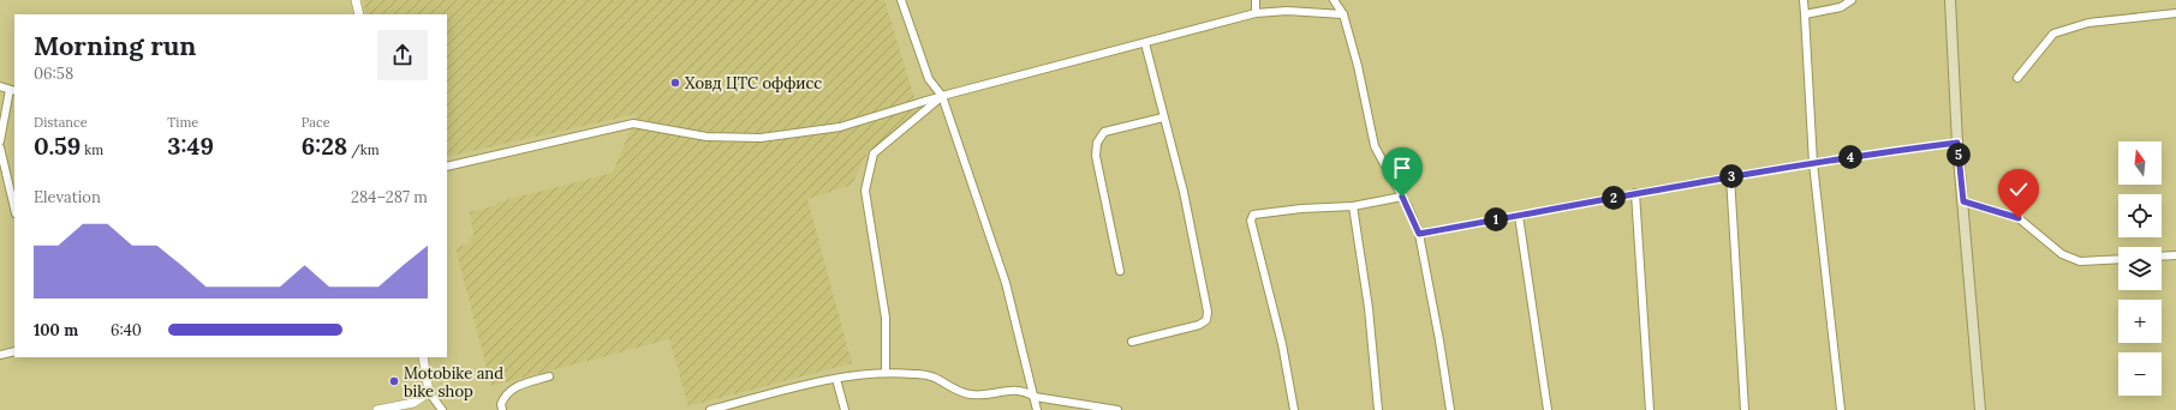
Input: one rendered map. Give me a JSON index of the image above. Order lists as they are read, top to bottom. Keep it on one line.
{"places":["Ховд ЦТС оффисс","Motobike and bike shop"],"north":"top","page":{"heading":["Morning run","06:58"],"stats":[["Distance","0.59 km"],["Time","3:49"],["Pace","6:28 /km"]],"map_buttons":["+","−"],"pins":["5","4","3","2","1"],"chart":["Elevation","284–287 m"],"list":[{"name":"100 m","note":"6:40"}]}}
